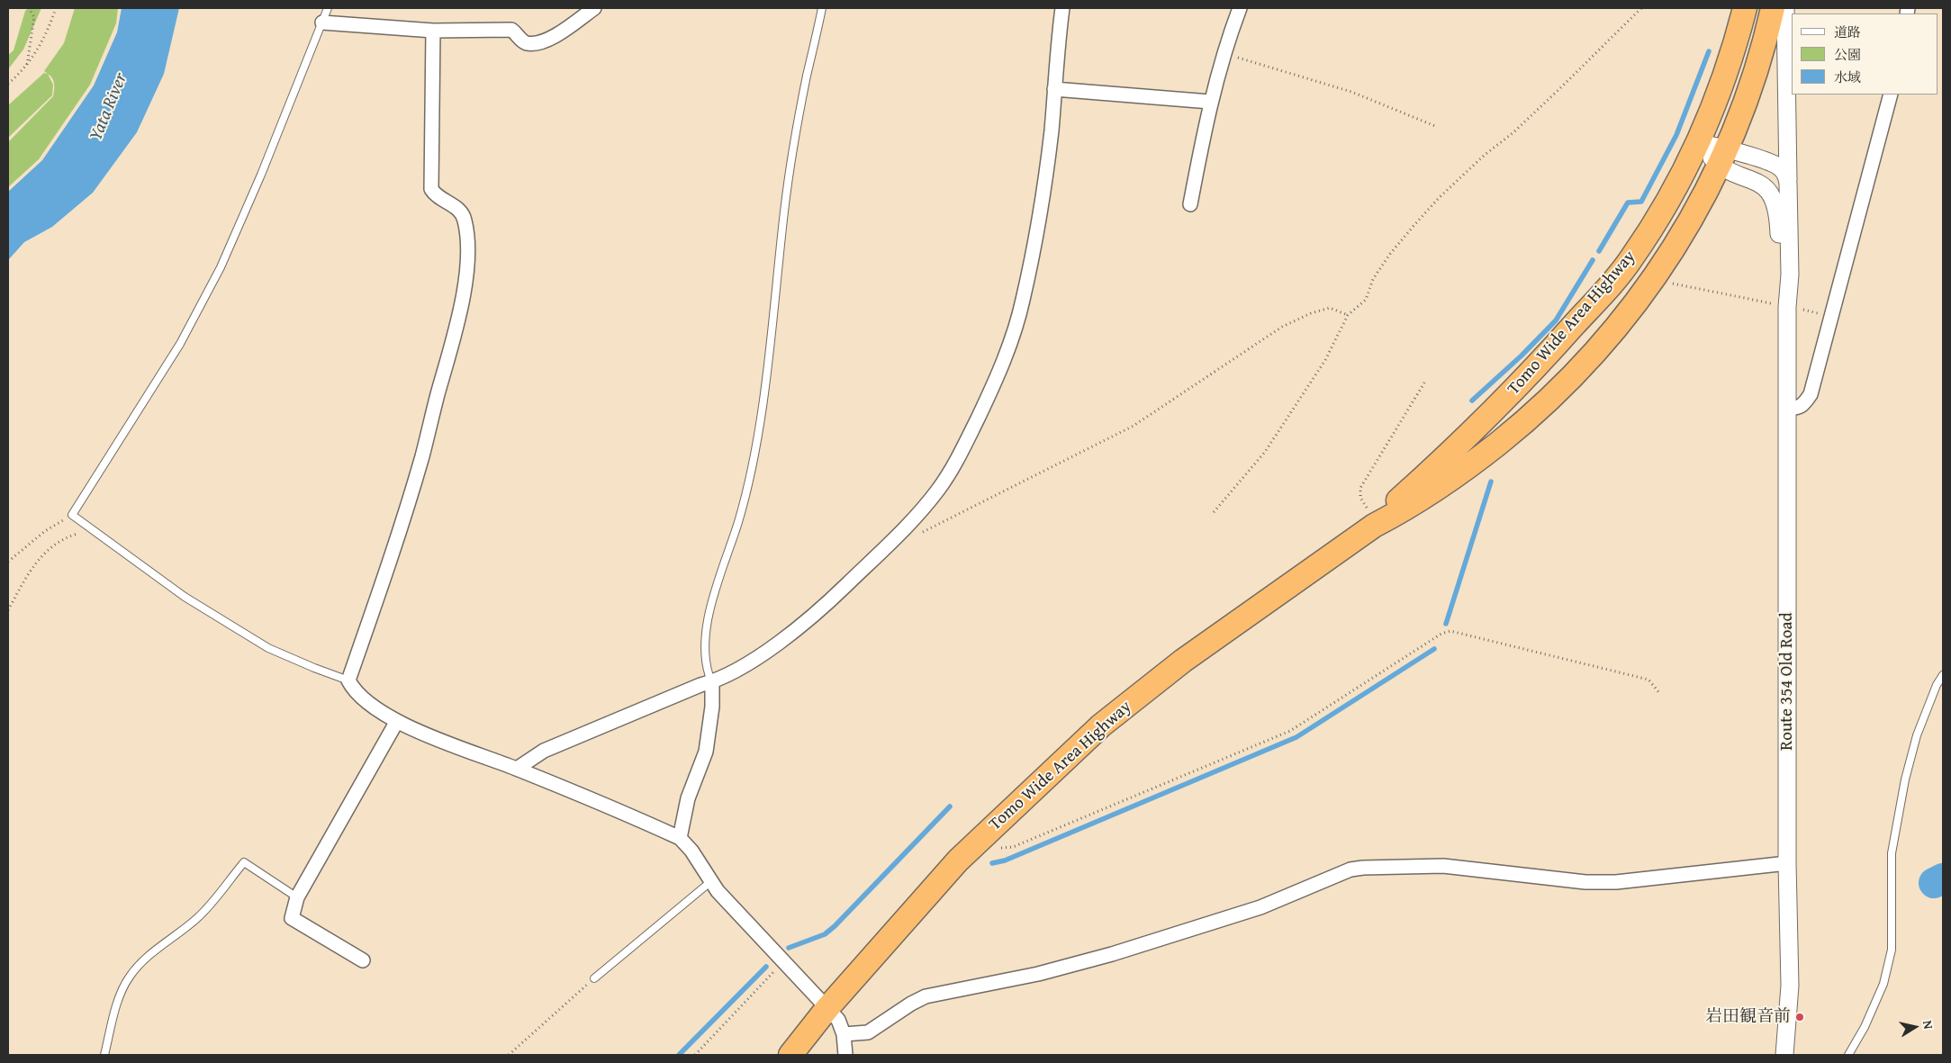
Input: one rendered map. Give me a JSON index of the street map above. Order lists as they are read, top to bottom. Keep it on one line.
{"streets":{"highway":["Tomo Wide Area Highway"],"street":["Route 354 Old Road"]},"crossings":[["Tomo Wide Area Highway","Route 354 Old Road"]],"water":["Yata River"],"places":["岩田観音前"],"legend":["道路","公園","水域"],"north":"right"}
